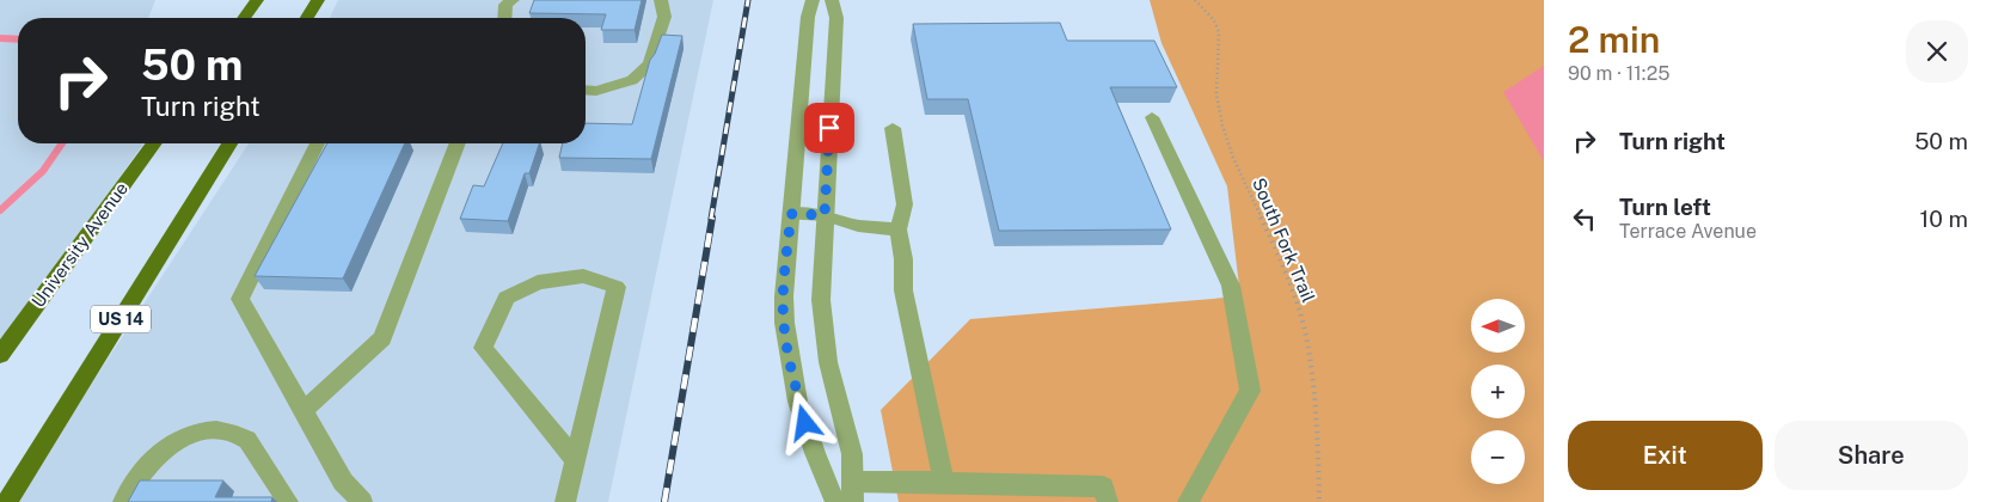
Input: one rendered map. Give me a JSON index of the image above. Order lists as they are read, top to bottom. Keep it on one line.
{"streets":{"main road":["University Avenue","US 14"],"path":["South Fork Trail"]},"north":"left","page":{"heading":["2 min","90 m · 11:25"],"turn":["50 m","Turn right"],"list":[{"name":"Turn right","value":"50 m"},{"name":"Turn left","note":"Terrace Avenue","value":"10 m"}],"map_buttons":["+","−"],"buttons":["Exit","Share"]}}
